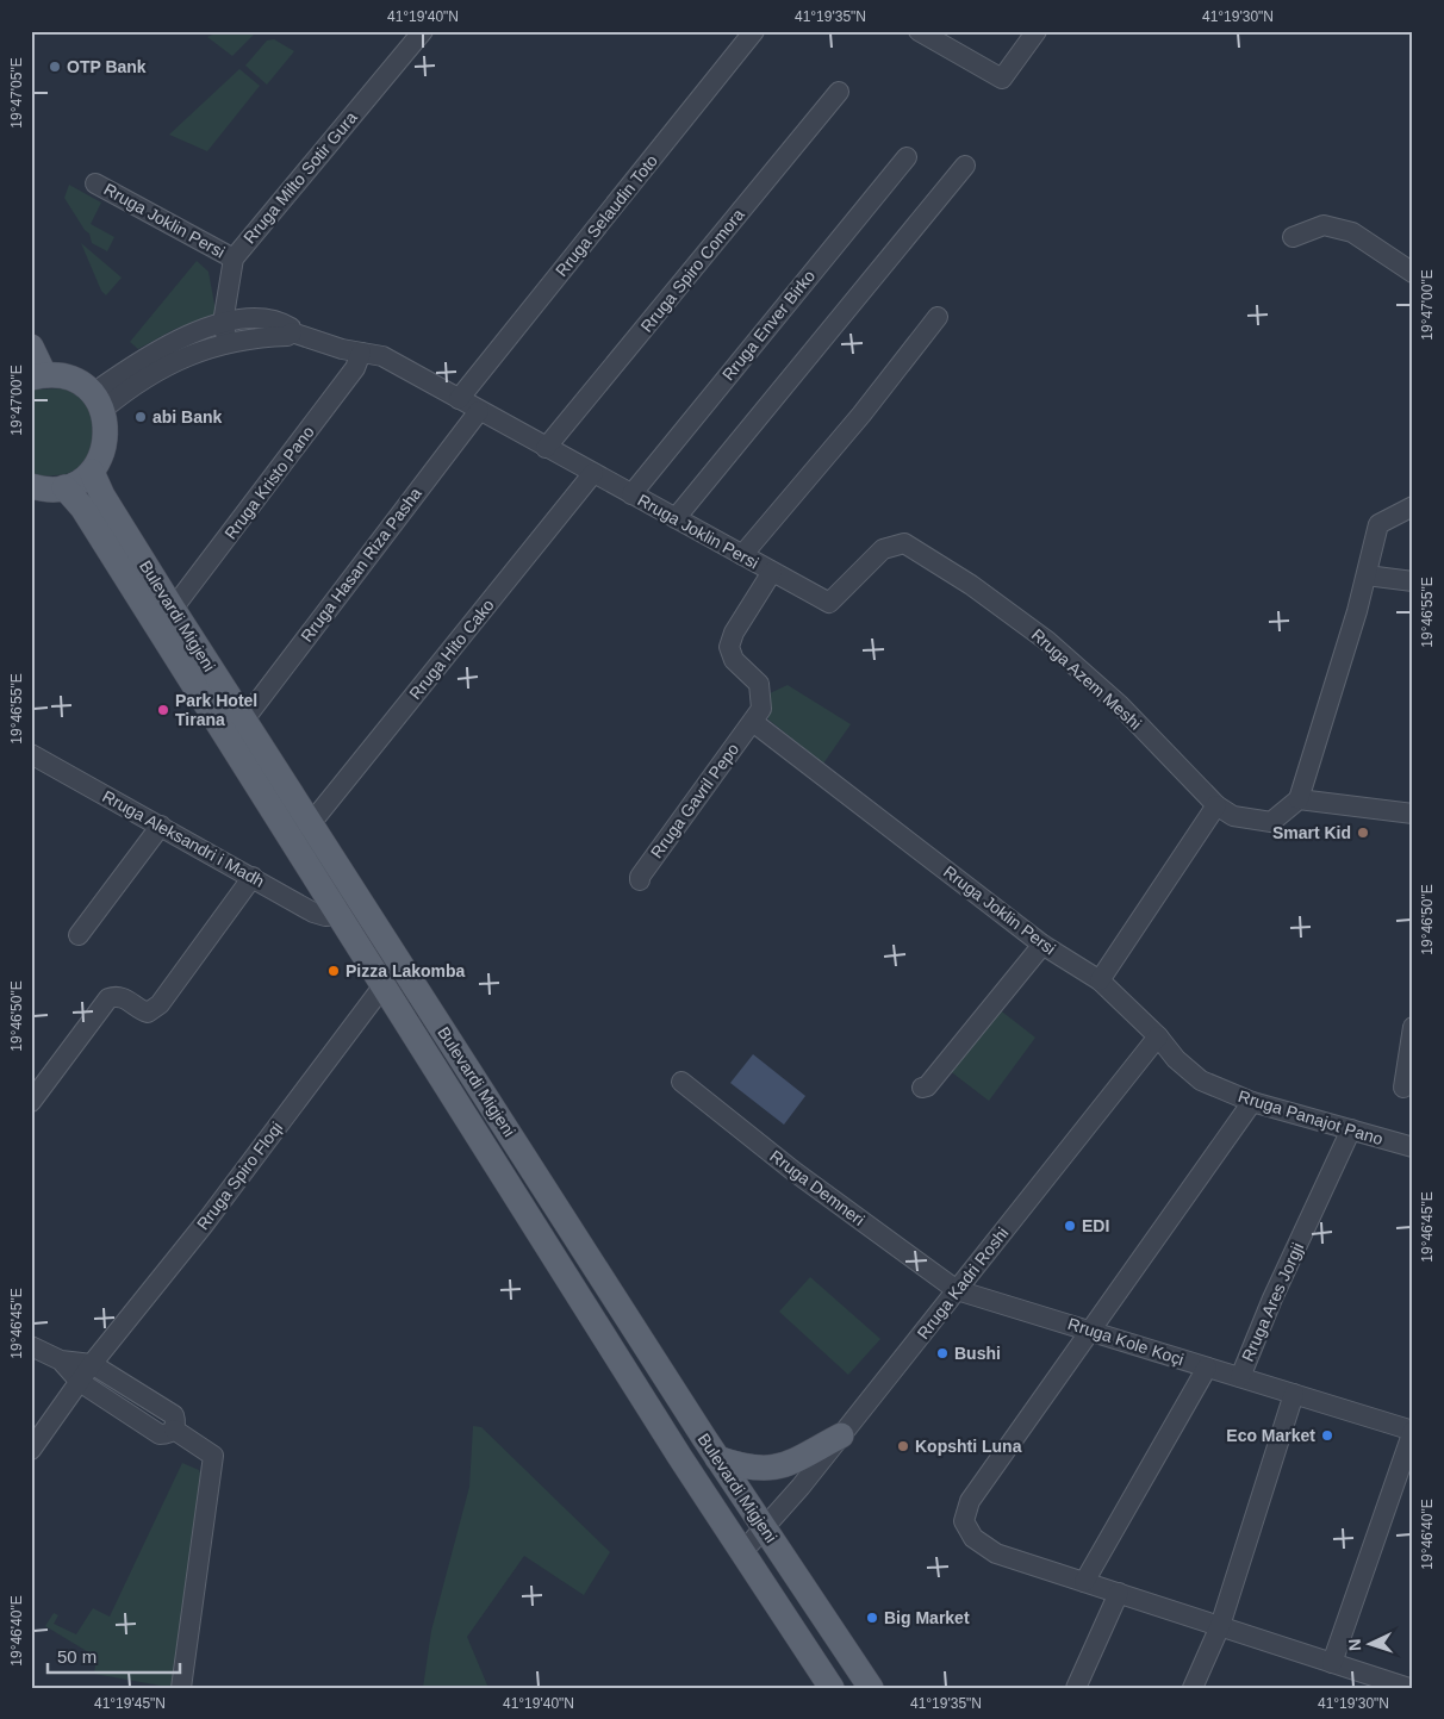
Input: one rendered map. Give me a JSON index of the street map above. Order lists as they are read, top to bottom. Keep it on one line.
{"streets":{"main road":["Bulevardi Migjeni"],"street":["Rruga Milto Sotir Gura","Rruga Selaudin Toto","Rruga Joklin Persi","Rruga Spiro Comora","Rruga Enver Birko","Rruga Kristo Pano","Rruga Hasan Riza Pasha","Rruga Hito Cako","Rruga Azem Meshi","Rruga Gavril Pepo","Rruga Aleksandri i Madh","Rruga Panajot Pano","Rruga Spiro Floqi","Rruga Demneri","Rruga Kadri Roshi","Rruga Ares Jorgji","Rruga Kole Koçi"]},"crossings":[["Rruga Milto Sotir Gura","Rruga Joklin Persi"],["Rruga Selaudin Toto","Rruga Joklin Persi"],["Rruga Joklin Persi","Rruga Spiro Comora"],["Rruga Joklin Persi","Rruga Enver Birko"],["Rruga Joklin Persi","Rruga Kristo Pano"],["Rruga Joklin Persi","Rruga Hasan Riza Pasha"],["Rruga Joklin Persi","Rruga Hito Cako"],["Rruga Joklin Persi","Rruga Azem Meshi"],["Rruga Joklin Persi","Rruga Gavril Pepo"],["Rruga Joklin Persi","Rruga Panajot Pano"],["Rruga Joklin Persi","Rruga Kadri Roshi"],["Rruga Kristo Pano","Bulevardi Migjeni"],["Rruga Hasan Riza Pasha","Bulevardi Migjeni"],["Bulevardi Migjeni","Rruga Hito Cako"],["Bulevardi Migjeni","Rruga Aleksandri i Madh"],["Bulevardi Migjeni","Rruga Spiro Floqi"],["Bulevardi Migjeni","Rruga Kadri Roshi"],["Rruga Panajot Pano","Rruga Kadri Roshi"],["Rruga Panajot Pano","Rruga Ares Jorgji"],["Rruga Demneri","Rruga Kadri Roshi"],["Rruga Demneri","Rruga Kole Koçi"],["Rruga Kadri Roshi","Rruga Kole Koçi"],["Rruga Ares Jorgji","Rruga Kole Koçi"]],"places":["OTP Bank","abi Bank","Park Hotel Tirana","Smart Kid","Pizza Lakomba","EDI","Bushi","Eco Market","Kopshti Luna","Big Market"],"scale_bar":"50 m","north":"left","coordinates":["41°19'40\"N","41°19'35\"N","41°19'30\"N","19°47'05\"E","19°47'00\"E","19°46'55\"E","19°46'50\"E","19°46'45\"E","19°46'40\"E","41°19'45\"N"]}
